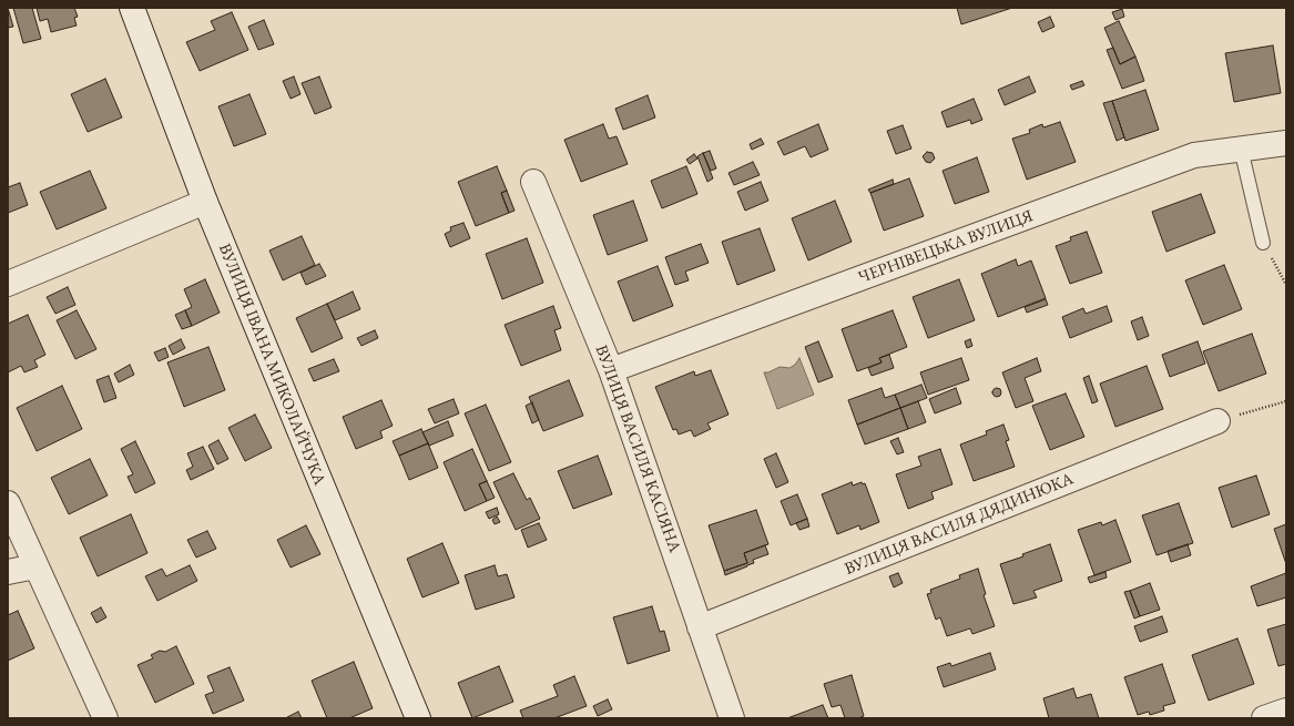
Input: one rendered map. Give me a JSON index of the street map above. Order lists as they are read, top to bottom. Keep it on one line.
{"streets":{"street":["ЧЕРНІВЕЦЬКА ВУЛИЦЯ","ВУЛИЦЯ ІВАНА МИКОЛАЙЧУКА","ВУЛИЦЯ ВАСИЛЯ КАСІЯНА","ВУЛИЦЯ ВАСИЛЯ ДЯДИНЮКА"]},"crossings":[["ЧЕРНІВЕЦЬКА ВУЛИЦЯ","ВУЛИЦЯ ВАСИЛЯ КАСІЯНА"],["ВУЛИЦЯ ВАСИЛЯ КАСІЯНА","ВУЛИЦЯ ВАСИЛЯ ДЯДИНЮКА"]]}
